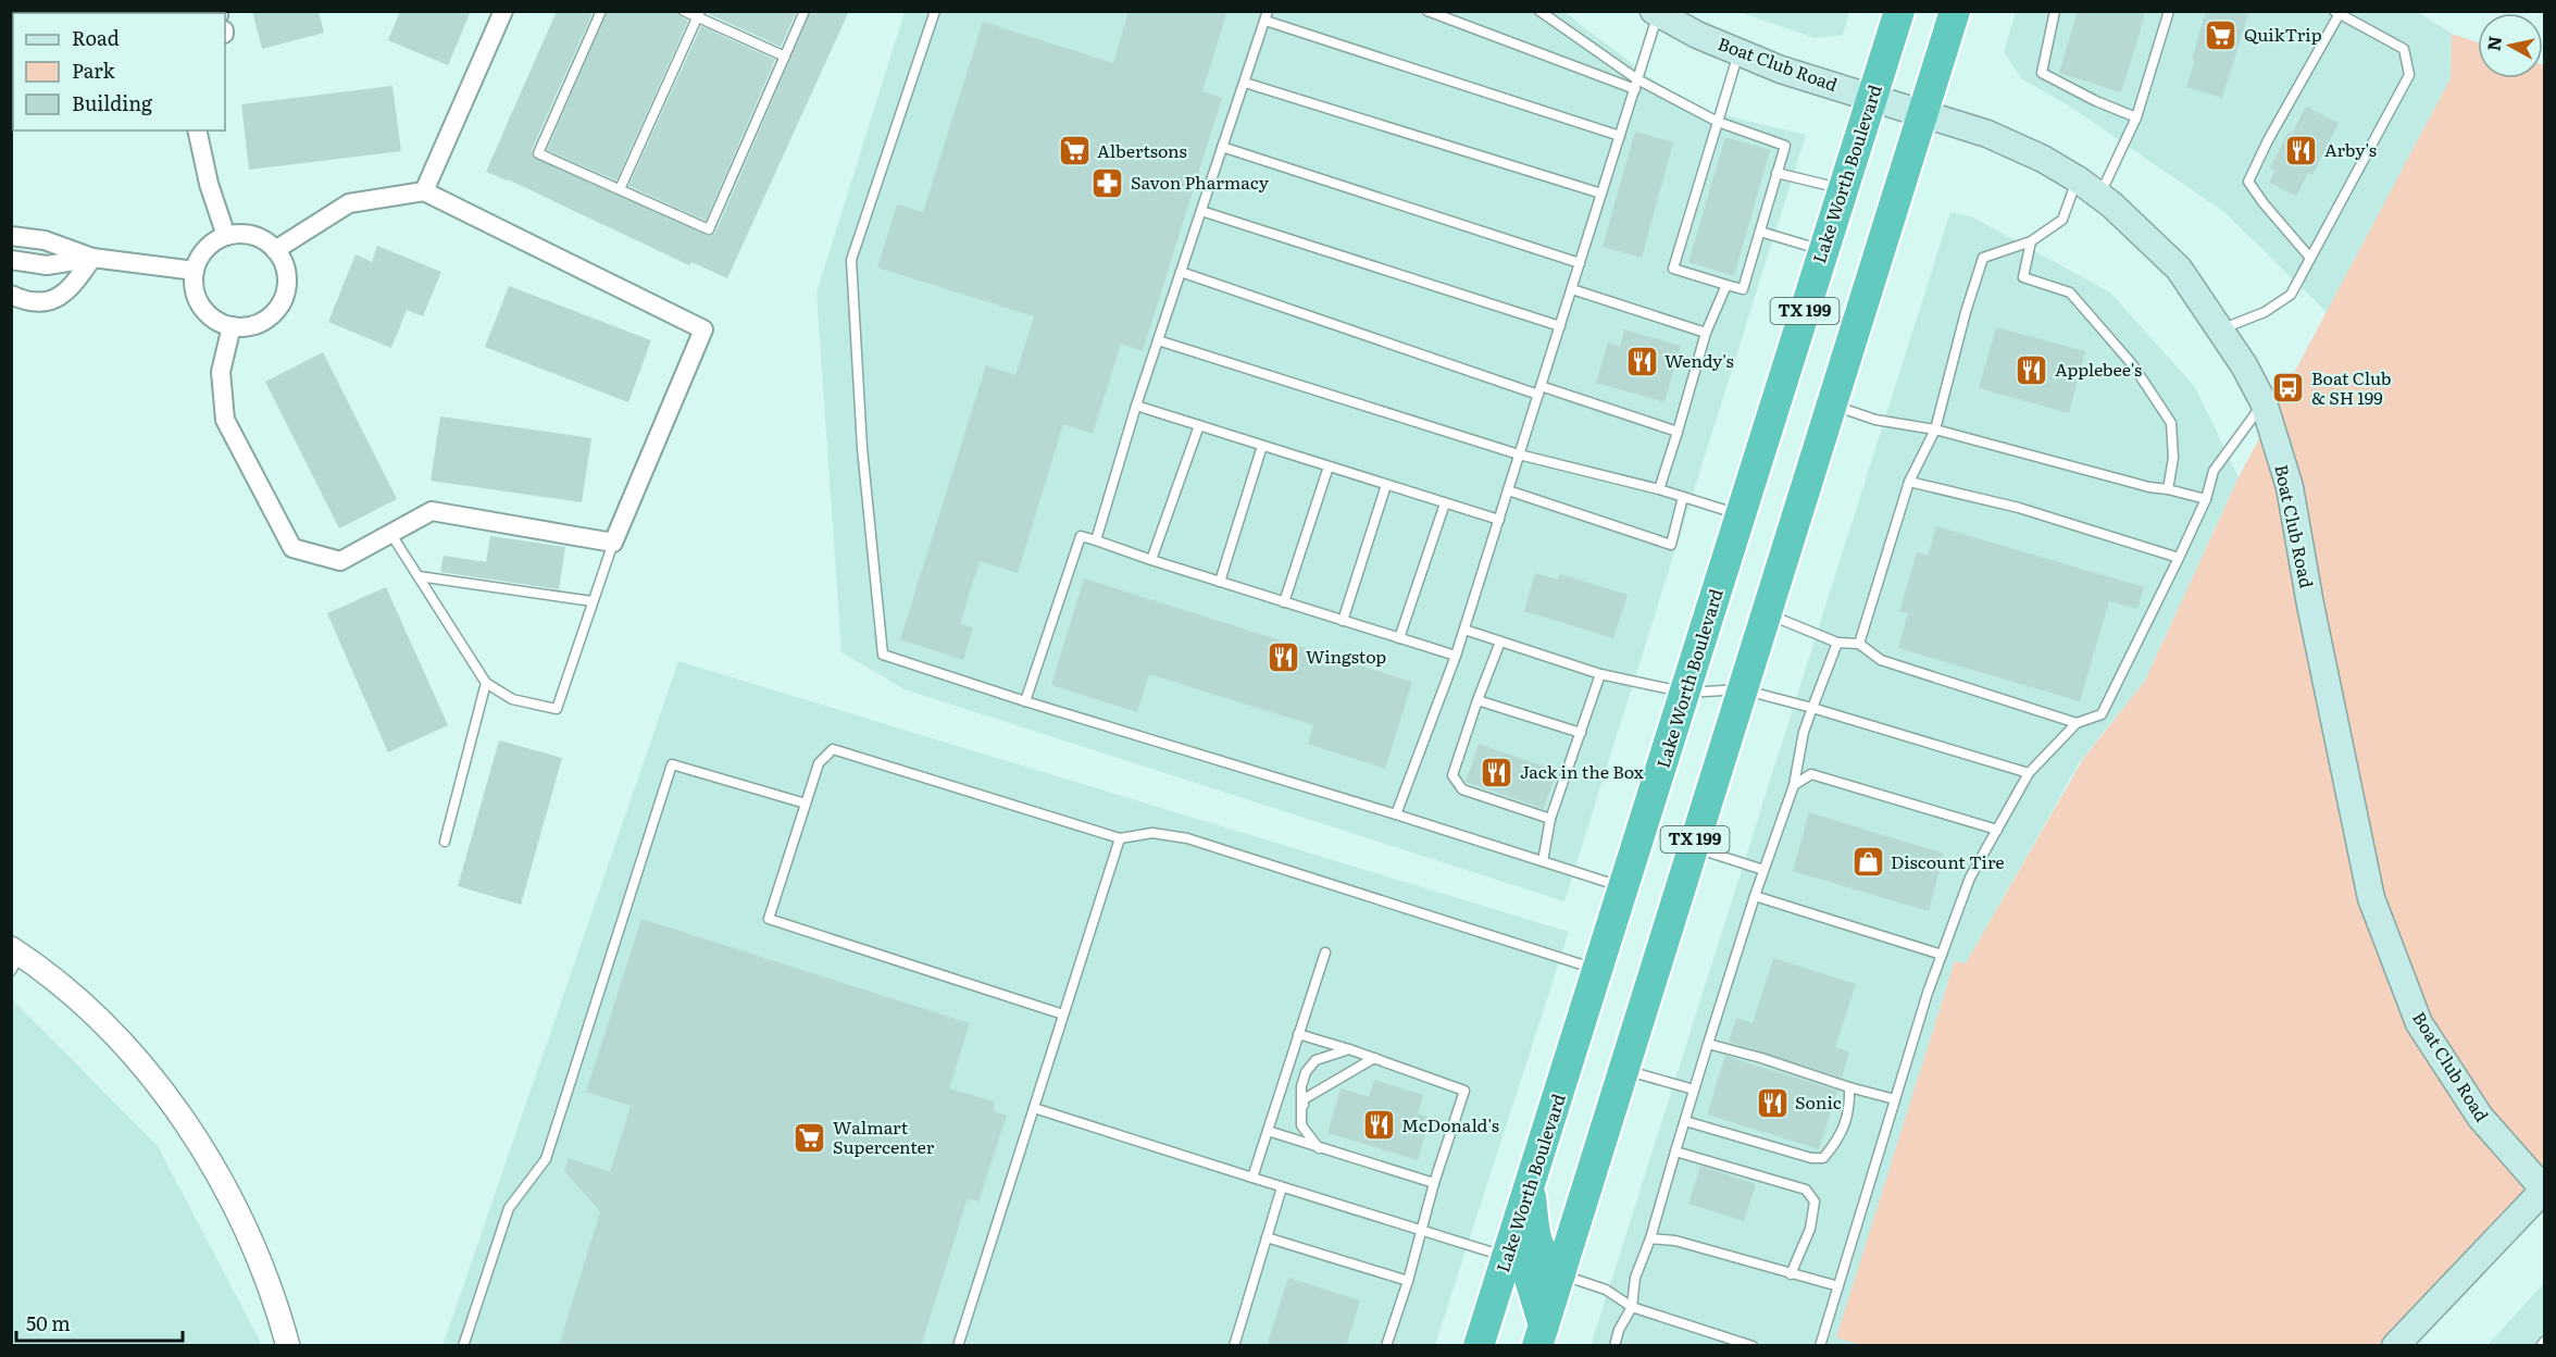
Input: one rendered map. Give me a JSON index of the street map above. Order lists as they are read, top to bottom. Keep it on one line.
{"streets":{"highway":["Lake Worth Boulevard","TX 199"],"main road":["Boat Club Road"]},"crossings":[["Boat Club Road","Lake Worth Boulevard"],["Boat Club Road","TX 199"]],"places":{"supermarket":["QuikTrip","Albertsons","Walmart Supercenter"],"restaurant":["Arby's","Wendy's","Applebee's","Wingstop","Jack in the Box","Sonic","McDonald's"],"pharmacy":["Savon Pharmacy"],"bus stop":["Boat Club & SH 199"],"shop":["Discount Tire"]},"legend":["Road","Park","Building"],"scale_bar":"50 m","north":"left"}
